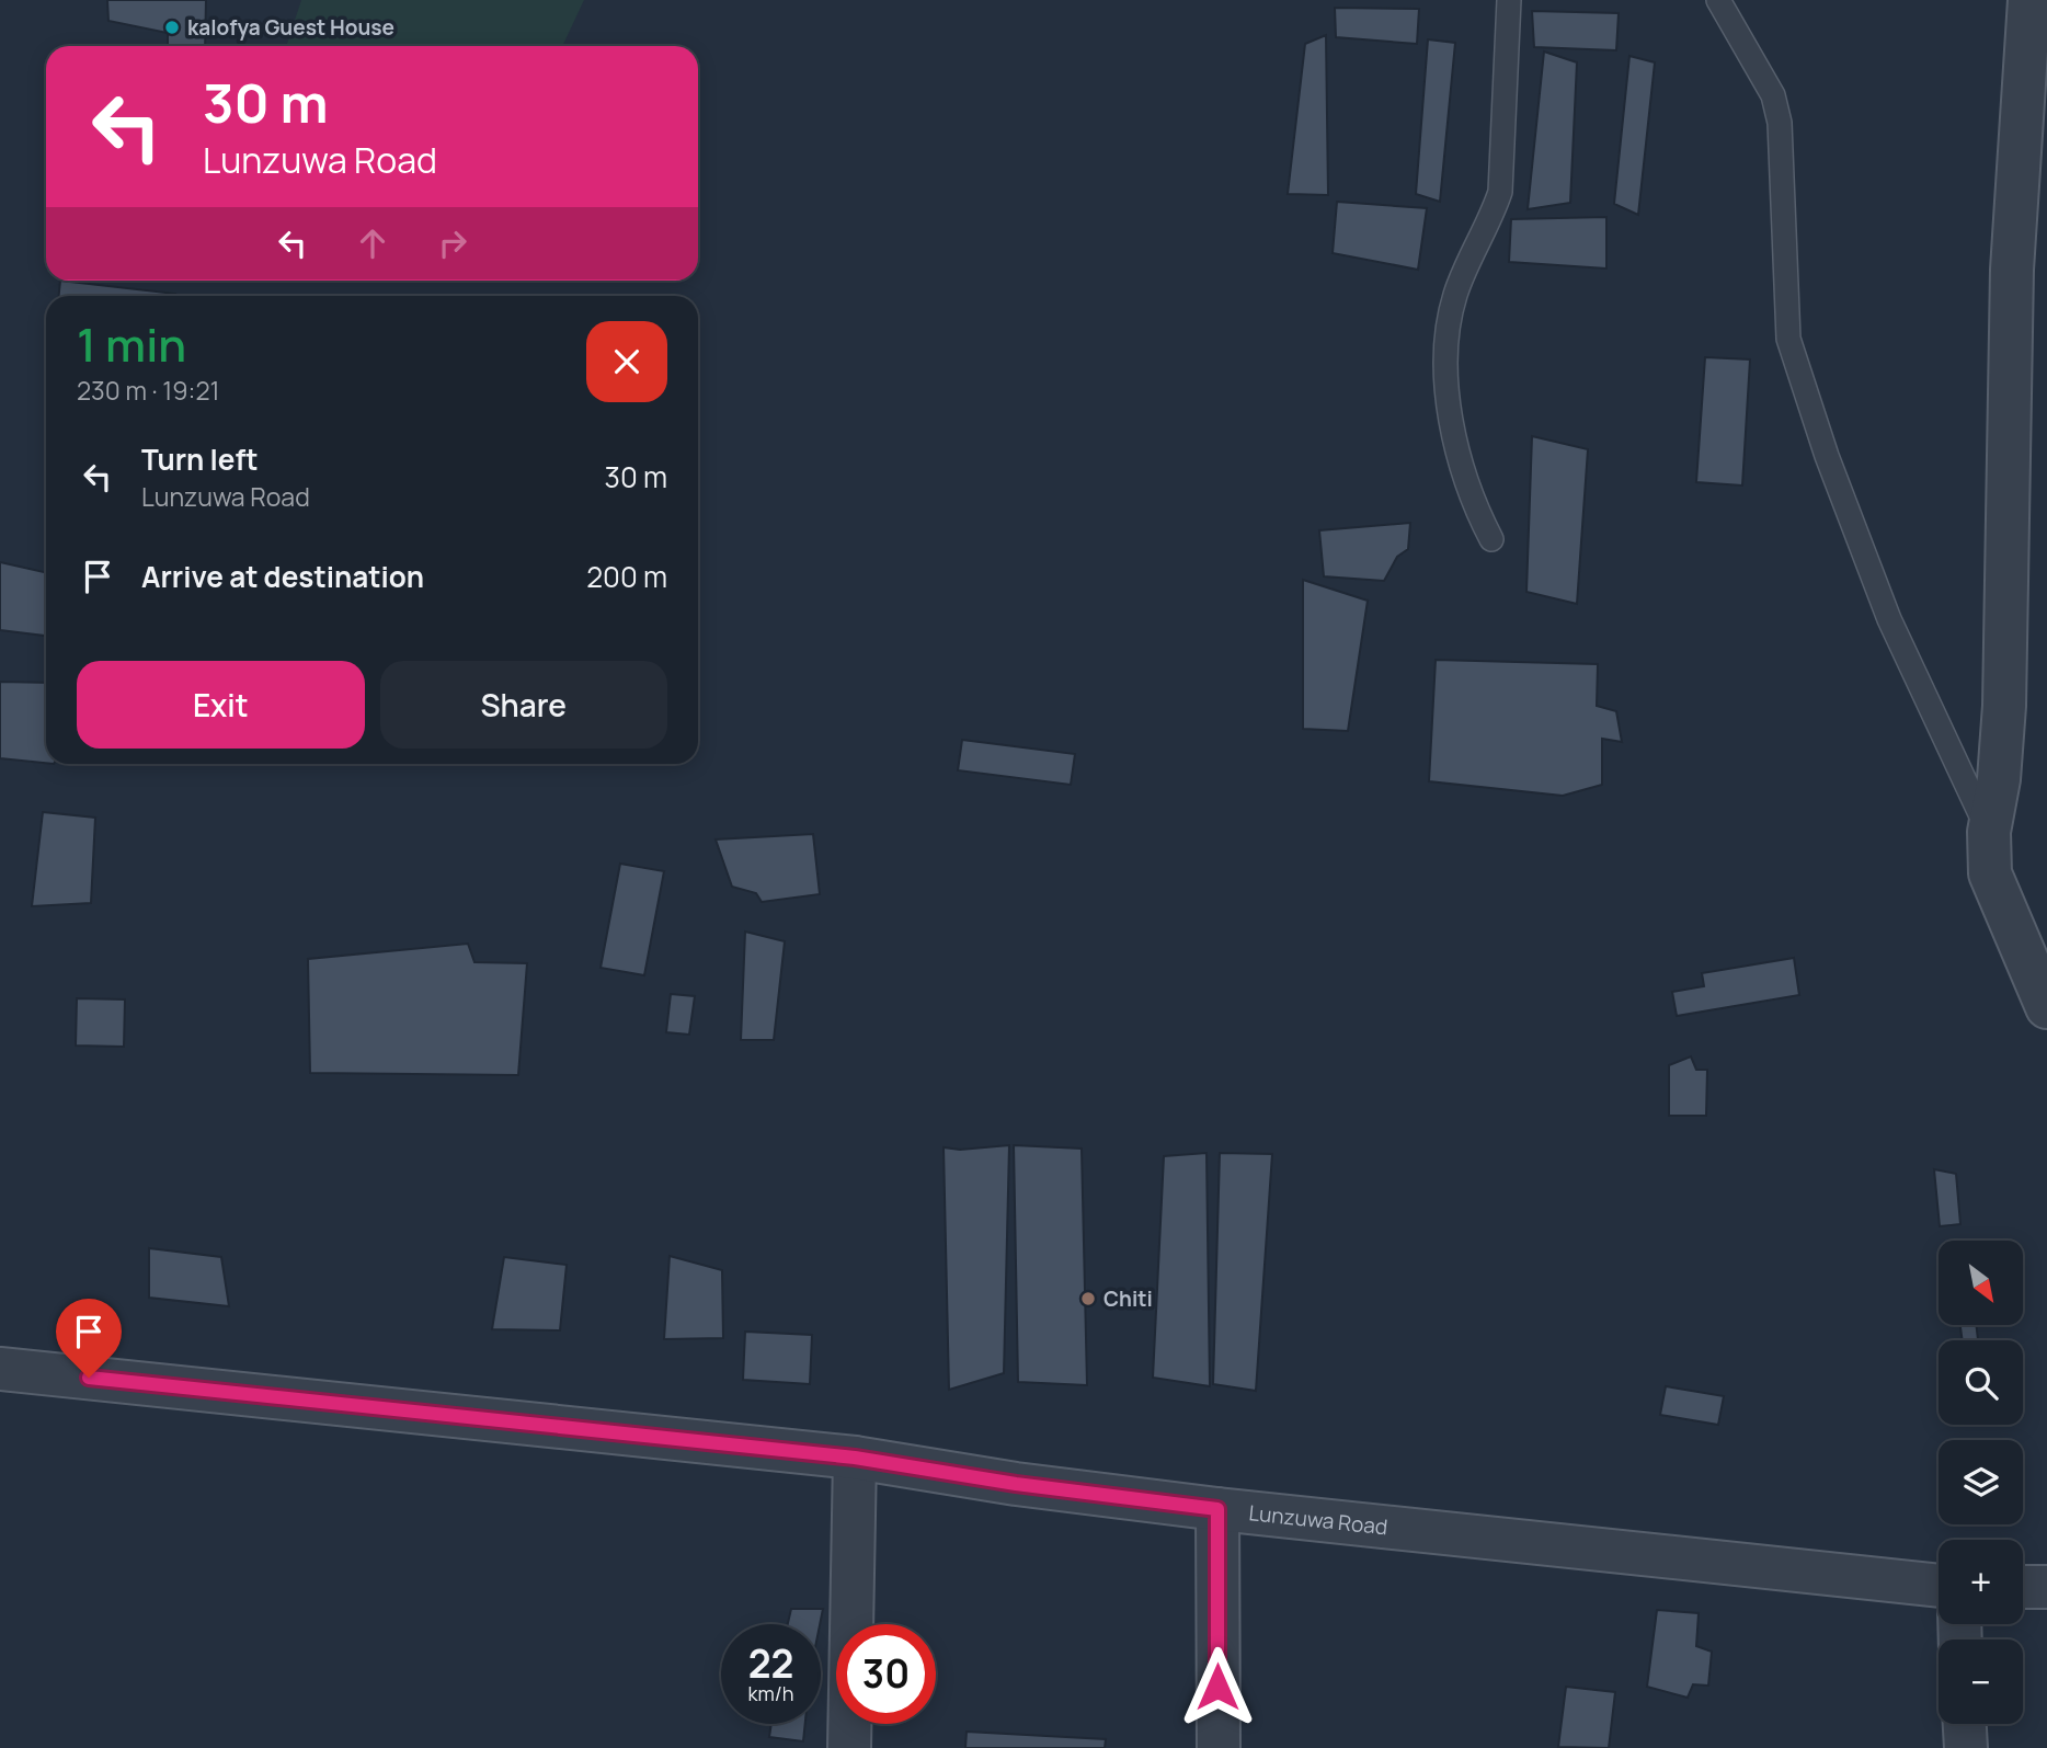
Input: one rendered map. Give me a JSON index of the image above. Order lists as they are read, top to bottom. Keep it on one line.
{"streets":{"street":["Lunzuwa Road"]},"places":["kalofya Guest House","Chiti"],"north":"bottom right","page":{"turn":["30 m","Lunzuwa Road"],"heading":["1 min","230 m · 19:21"],"list":[{"name":"Turn left","note":"Lunzuwa Road","value":"30 m"},{"name":"Arrive at destination","value":"200 m"}],"buttons":["Exit","Share"],"map_buttons":["+","−"],"speed":"22 km/h","limit":"30"}}
